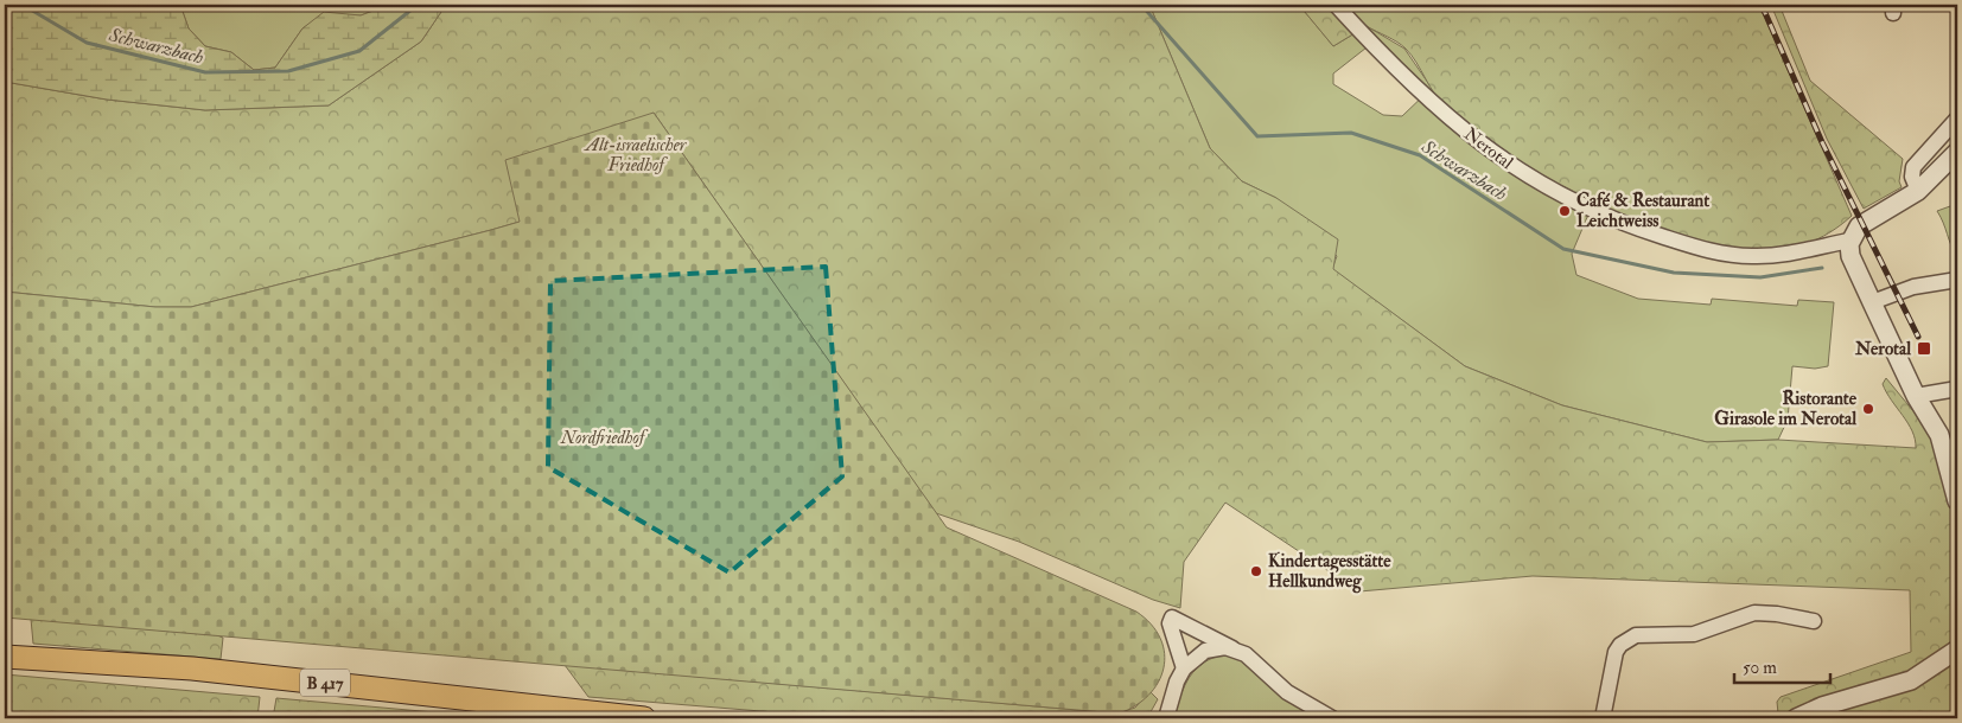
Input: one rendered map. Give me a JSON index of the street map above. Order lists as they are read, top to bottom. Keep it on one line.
{"streets":{"main road":["B 417"],"street":["Nerotal"]},"water":["Schwarzbach"],"parks":["Alt-israelischer Friedhof","Nordfriedhof"],"places":{"other":["Café & Restaurant Leichtweiss","Ristorante Girasole im Nerotal","Kindertagesstätte Hellkundweg"],"transit":["Nerotal"]},"scale_bar":"50 m"}
